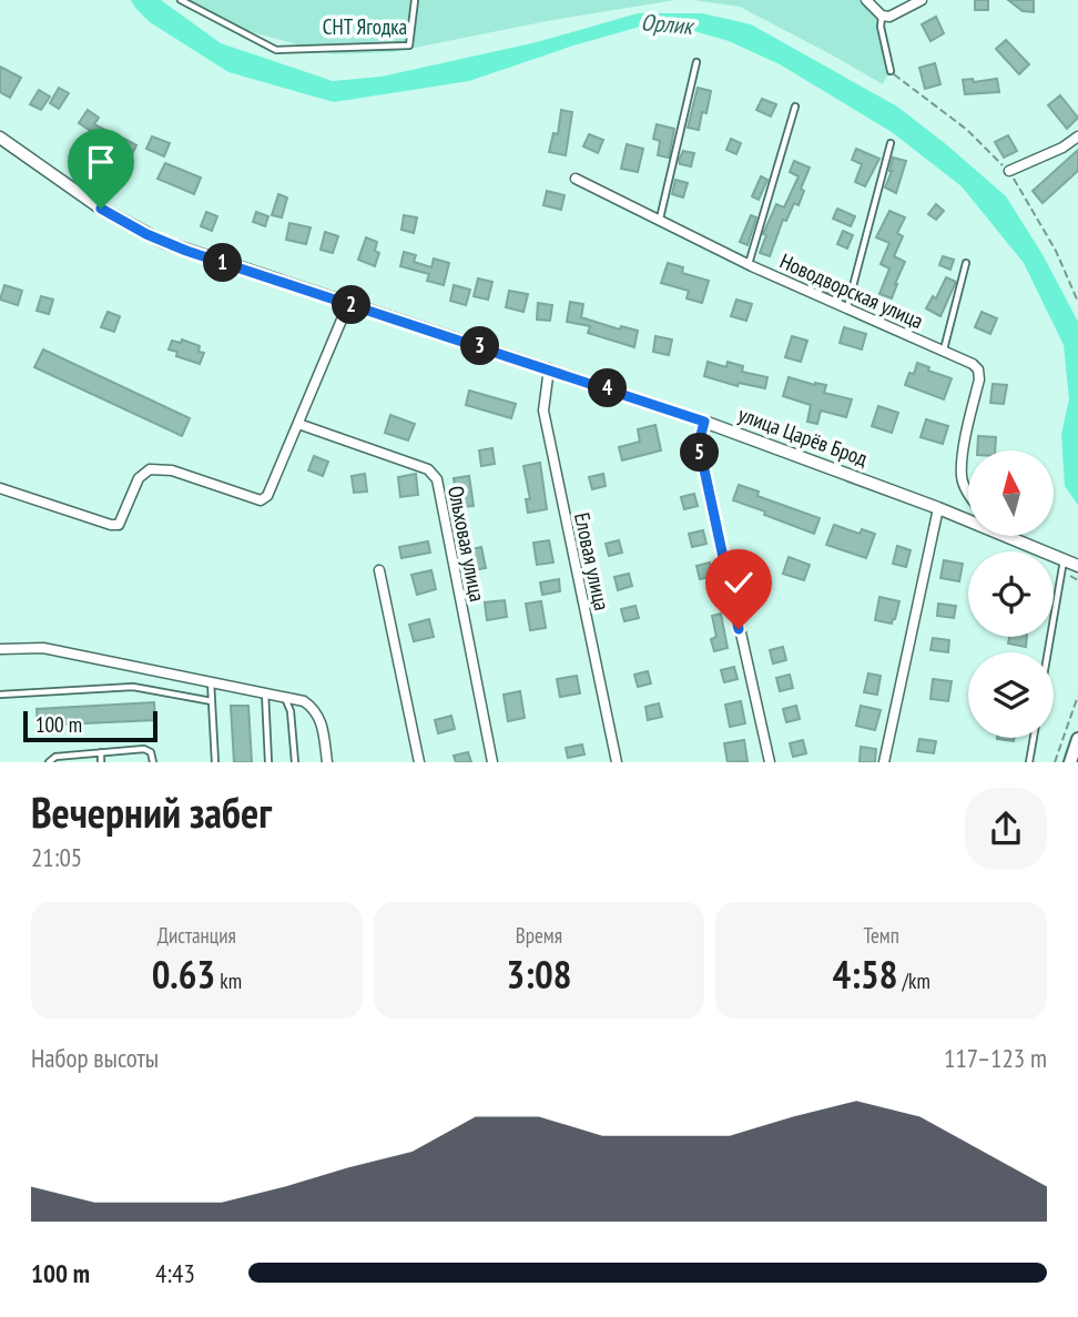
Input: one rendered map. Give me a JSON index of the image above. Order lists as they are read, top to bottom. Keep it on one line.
{"streets":{"street":["Новодворская улица","улица Царёв Брод","Ольховая улица","Еловая улица"]},"crossings":[["улица Царёв Брод","Еловая улица"]],"water":["Орлик"],"parks":["СНТ Ягодка"],"scale_bar":"100 m","north":"top","page":{"pins":["1","2","3","4","5"],"scale":"100 m","heading":["Вечерний забег","21:05"],"stats":[["Дистанция","0.63 km"],["Время","3:08"],["Темп","4:58 /km"]],"chart":["Набор высоты","117–123 m"],"list":[{"name":"100 m","note":"4:43"}]}}
